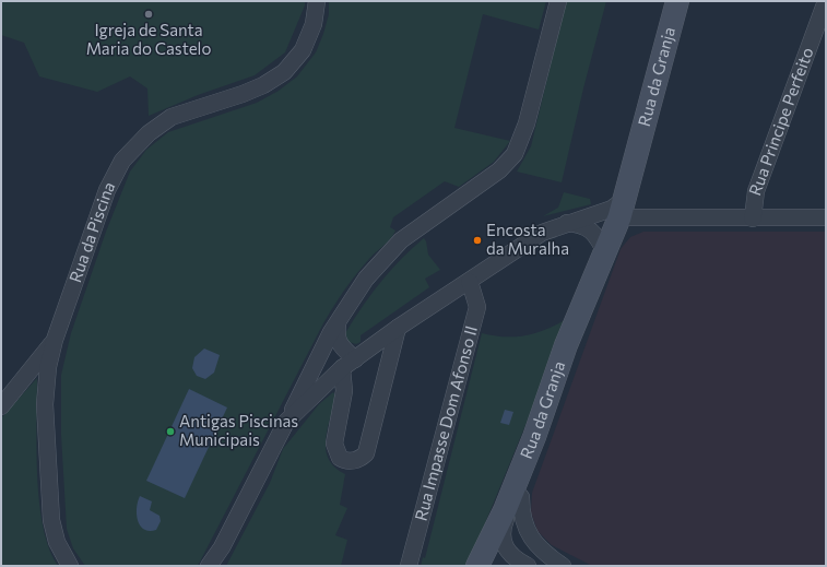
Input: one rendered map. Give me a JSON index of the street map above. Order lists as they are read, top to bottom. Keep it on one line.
{"streets":{"main road":["Rua da Granja"],"street":["Rua Principe Perfeito","Rua da Piscina","Rua Impasse Dom Afonso II"]},"places":["Igreja de Santa Maria do Castelo","Encosta da Muralha","Antigas Piscinas Municipais"]}
